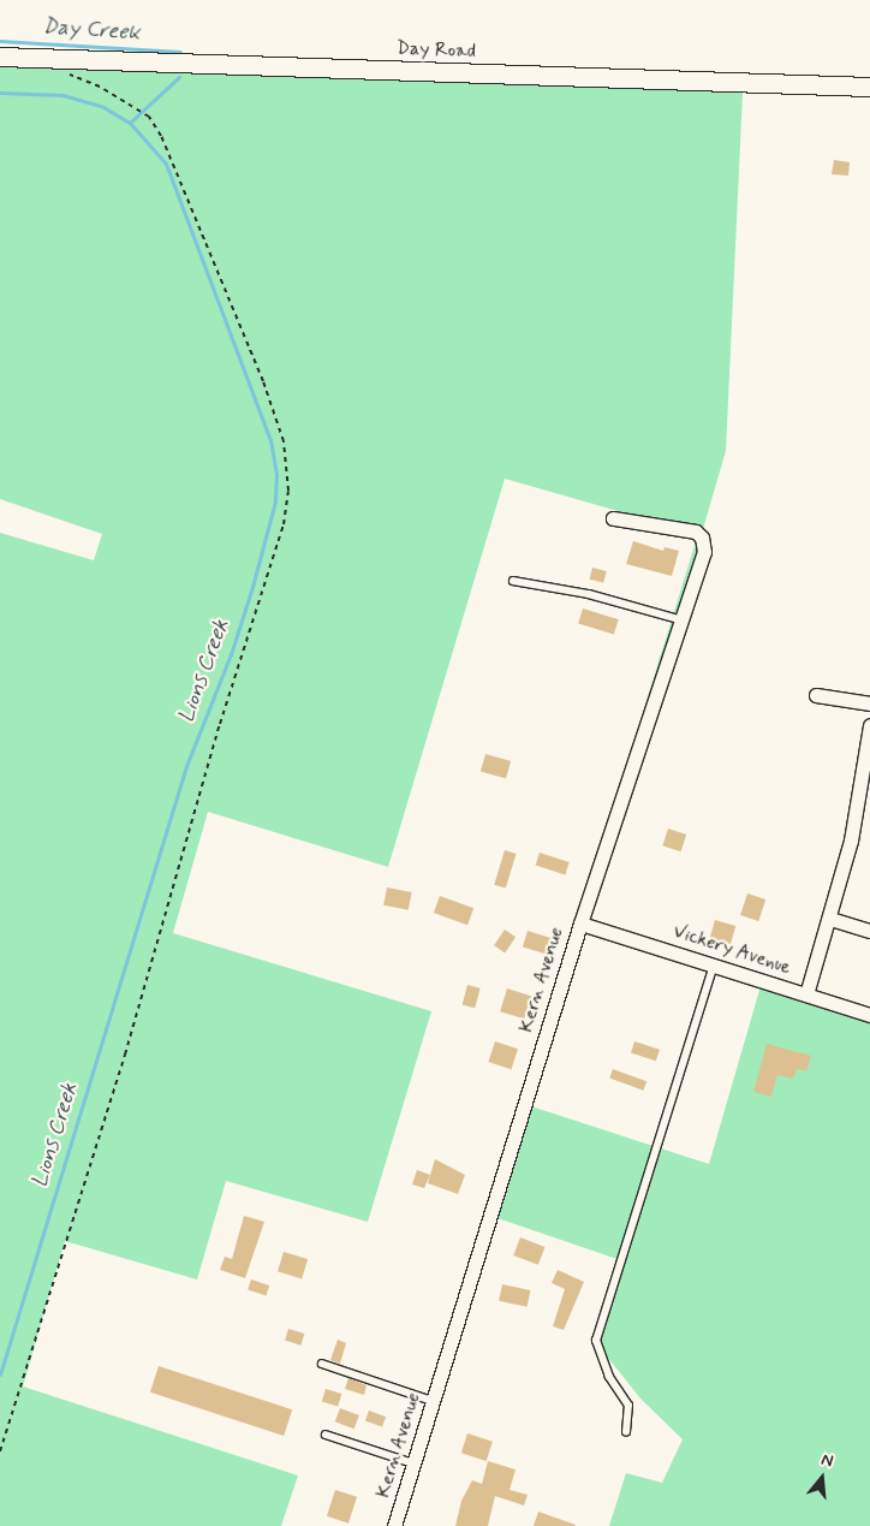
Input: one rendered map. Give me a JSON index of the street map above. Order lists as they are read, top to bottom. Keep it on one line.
{"streets":{"street":["Day Road","Vickery Avenue","Kern Avenue"]},"crossings":[["Vickery Avenue","Kern Avenue"]],"water":["Day Creek","Lions Creek"],"north":"top"}
